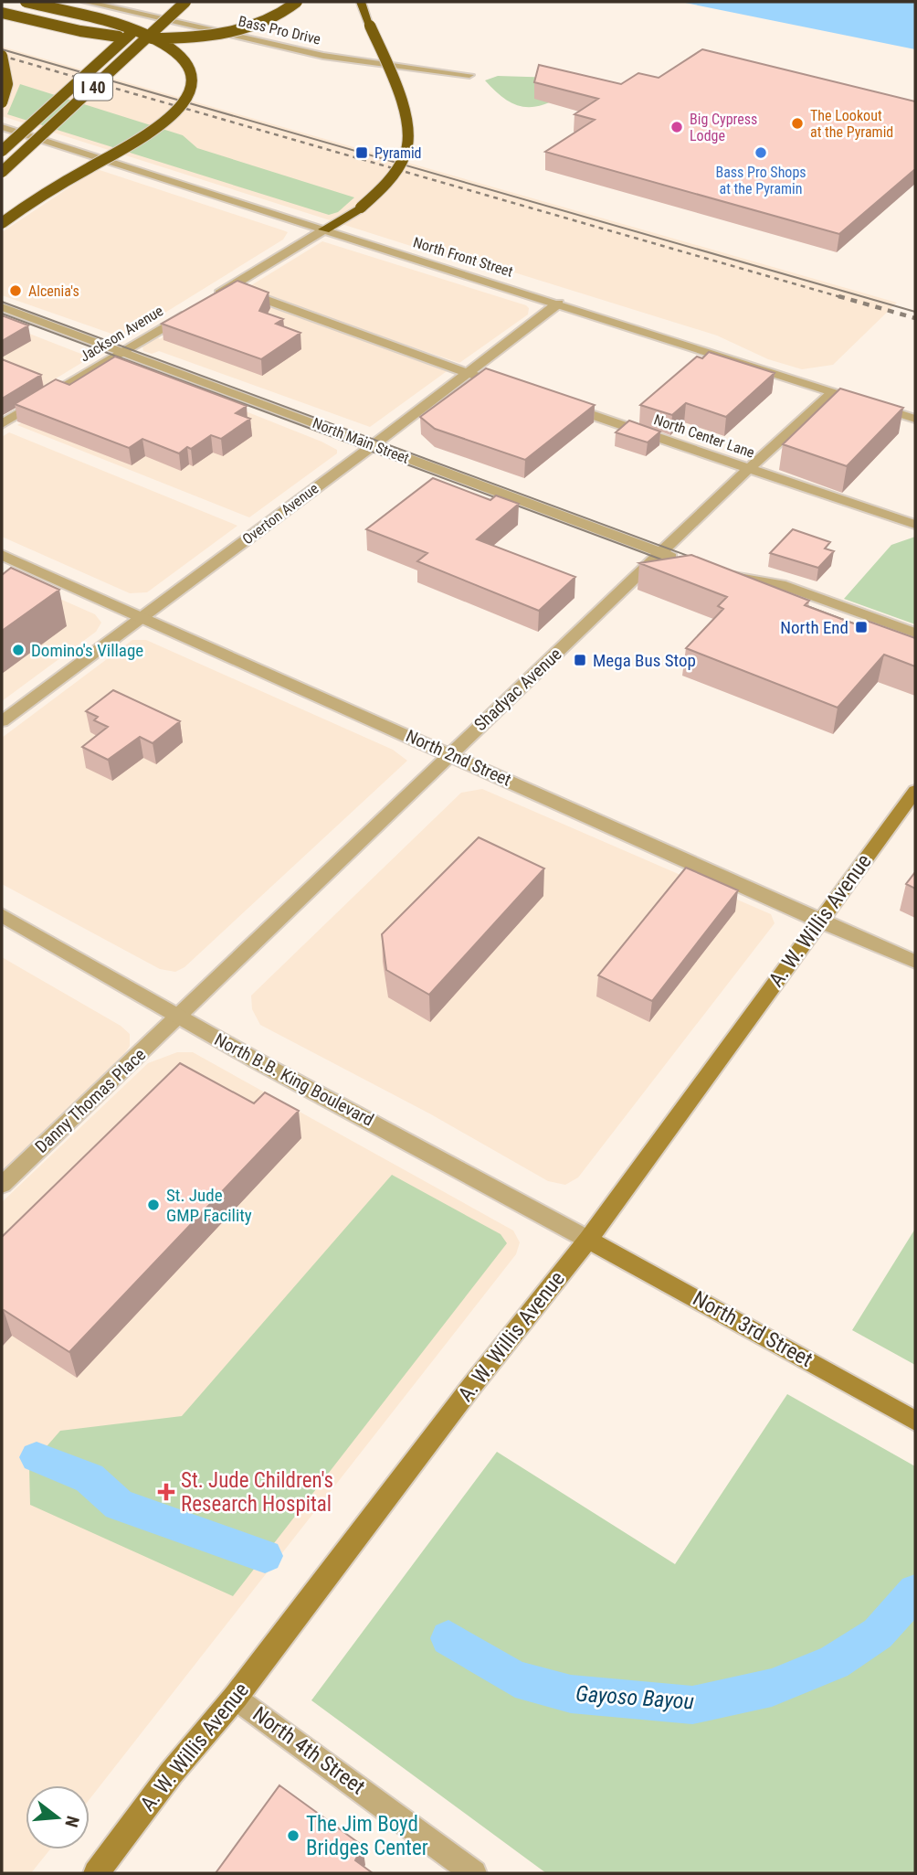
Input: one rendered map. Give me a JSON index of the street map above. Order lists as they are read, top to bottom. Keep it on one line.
{"streets":{"highway":["I 40"],"main road":["A. W. Willis Avenue","North 3rd Street"],"street":["Bass Pro Drive","North Front Street","Jackson Avenue","North Center Lane","North Main Street","Overton Avenue","Shadyac Avenue","North 2nd Street","North B.B. King Boulevard","Danny Thomas Place","North 4th Street"]},"crossings":[["North Front Street","Overton Avenue"],["North Front Street","Shadyac Avenue"],["Jackson Avenue","North Main Street"],["North Center Lane","Shadyac Avenue"],["North Main Street","Overton Avenue"],["North Main Street","Shadyac Avenue"],["Overton Avenue","North 2nd Street"],["Shadyac Avenue","North 2nd Street"],["Shadyac Avenue","North B.B. King Boulevard"],["Shadyac Avenue","Danny Thomas Place"],["North 2nd Street","A. W. Willis Avenue"],["A. W. Willis Avenue","North B.B. King Boulevard"],["A. W. Willis Avenue","North 3rd Street"],["A. W. Willis Avenue","North 4th Street"],["North B.B. King Boulevard","Danny Thomas Place"],["North B.B. King Boulevard","North 3rd Street"]],"water":["Gayoso Bayou"],"places":{"other":["The Lookout at the Pyramid","Big Cypress Lodge","Bass Pro Shops at the Pyramin","Alcenia's","Domino's Village","St. Jude GMP Facility","The Jim Boyd Bridges Center"],"transit":["Pyramid","North End","Mega Bus Stop"],"health":["St. Jude Children's Research Hospital"]},"north":"right"}
